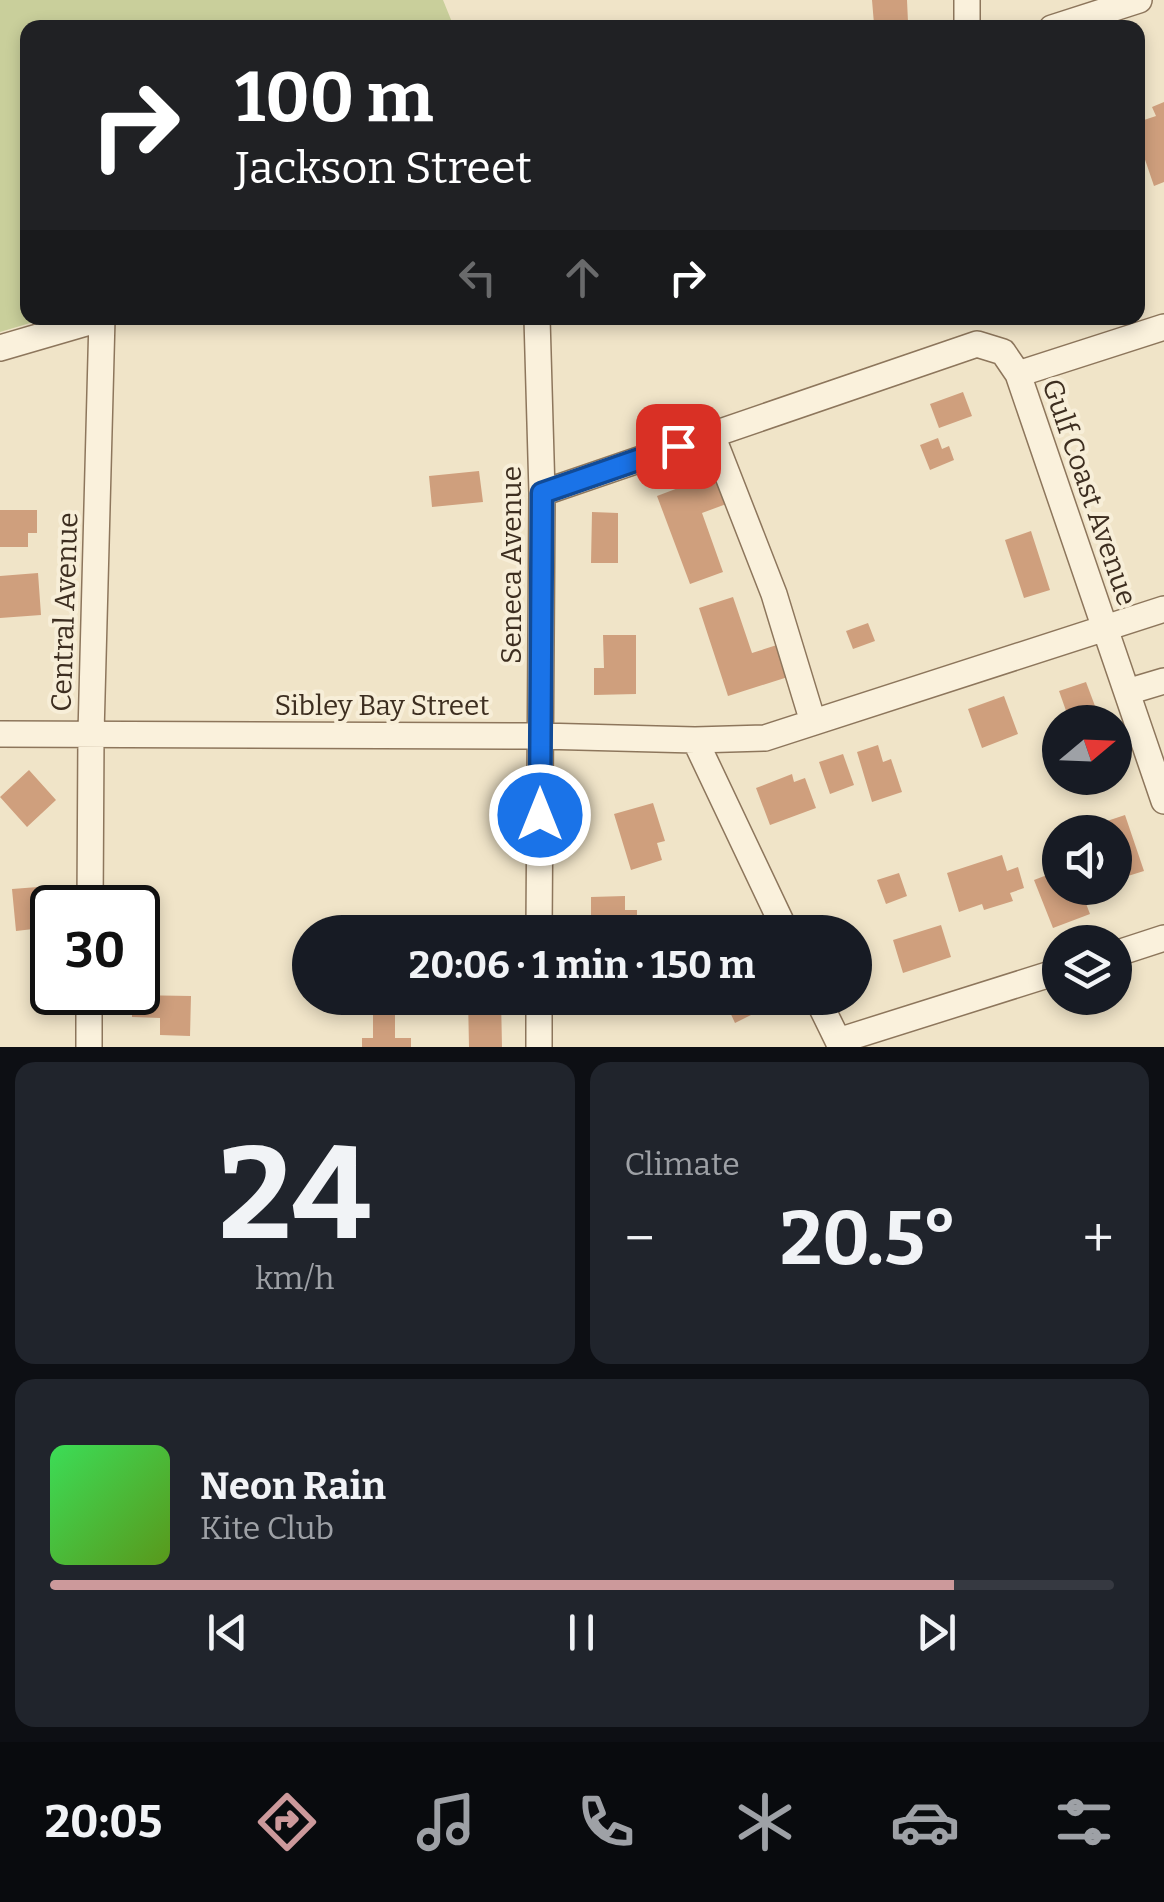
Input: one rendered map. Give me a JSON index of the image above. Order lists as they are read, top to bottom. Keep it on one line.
{"streets":{"street":["Gulf Coast Avenue","Seneca Avenue","Central Avenue","Sibley Bay Street"]},"crossings":[["Gulf Coast Avenue","Sibley Bay Street"],["Seneca Avenue","Sibley Bay Street"],["Central Avenue","Sibley Bay Street"]],"north":"right","page":{"turn":["100 m","Jackson Street"],"limit":"30","trip":"20:06 · 1 min · 150 m","tile":[["24","km/h"],"Climate"],"heat":["−","20.5°","+"],"song":["Neon Rain","Kite Club"],"tabs":"20:05"}}
